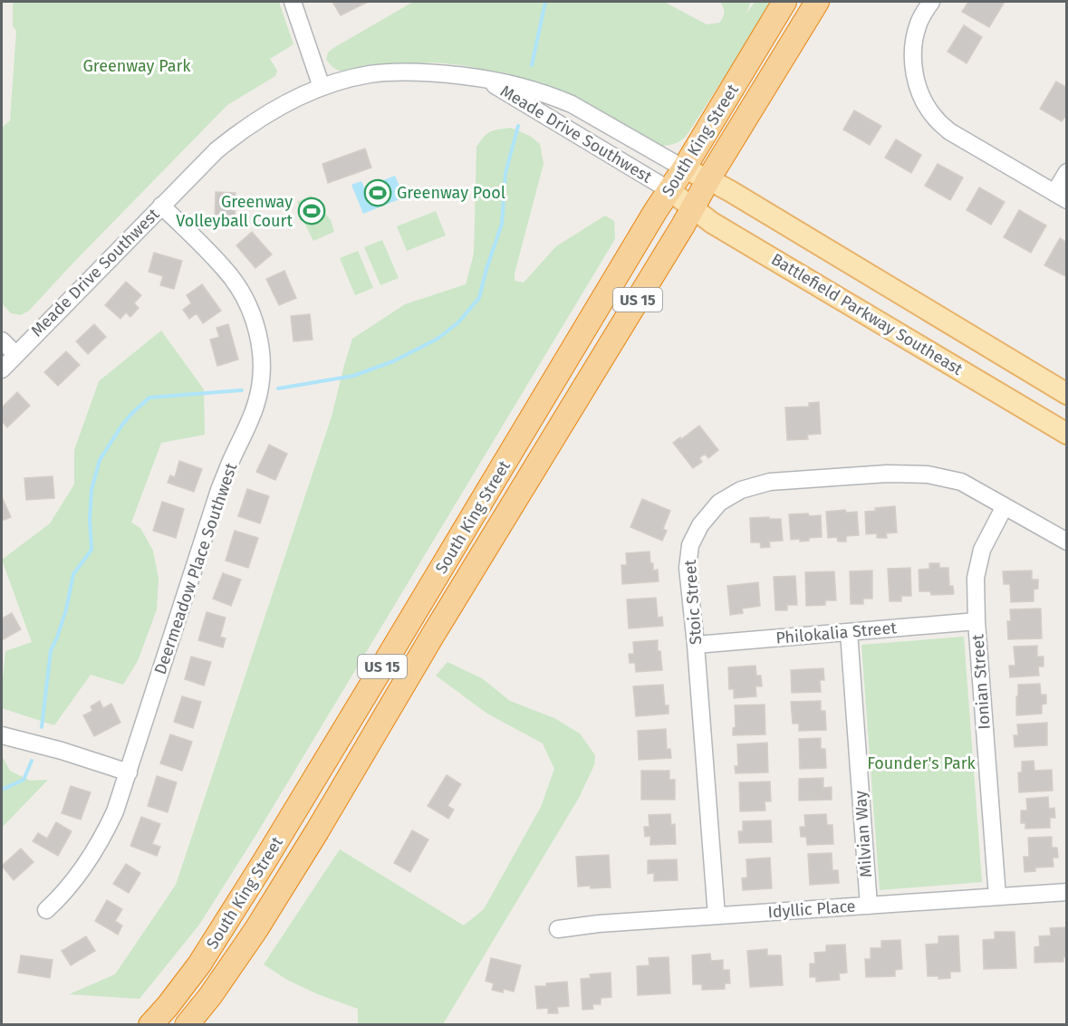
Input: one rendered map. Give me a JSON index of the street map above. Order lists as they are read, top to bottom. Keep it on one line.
{"streets":{"highway":["South King Street","US 15"],"main road":["Battlefield Parkway Southeast"],"street":["Meade Drive Southwest","Deermeadow Place Southwest","Stoic Street","Philokalia Street","Ionian Street","Milvian Way","Idyllic Place"]},"crossings":[["Meade Drive Southwest","South King Street"],["Meade Drive Southwest","Battlefield Parkway Southeast"],["Meade Drive Southwest","Deermeadow Place Southwest"],["South King Street","Battlefield Parkway Southeast"],["Stoic Street","Philokalia Street"],["Stoic Street","Ionian Street"],["Stoic Street","Idyllic Place"],["Philokalia Street","Ionian Street"],["Philokalia Street","Milvian Way"],["Ionian Street","Idyllic Place"],["Milvian Way","Idyllic Place"]],"parks":["Greenway Park","Founder's Park"],"places":{"sports":["Greenway Pool","Greenway Volleyball Court"]}}
